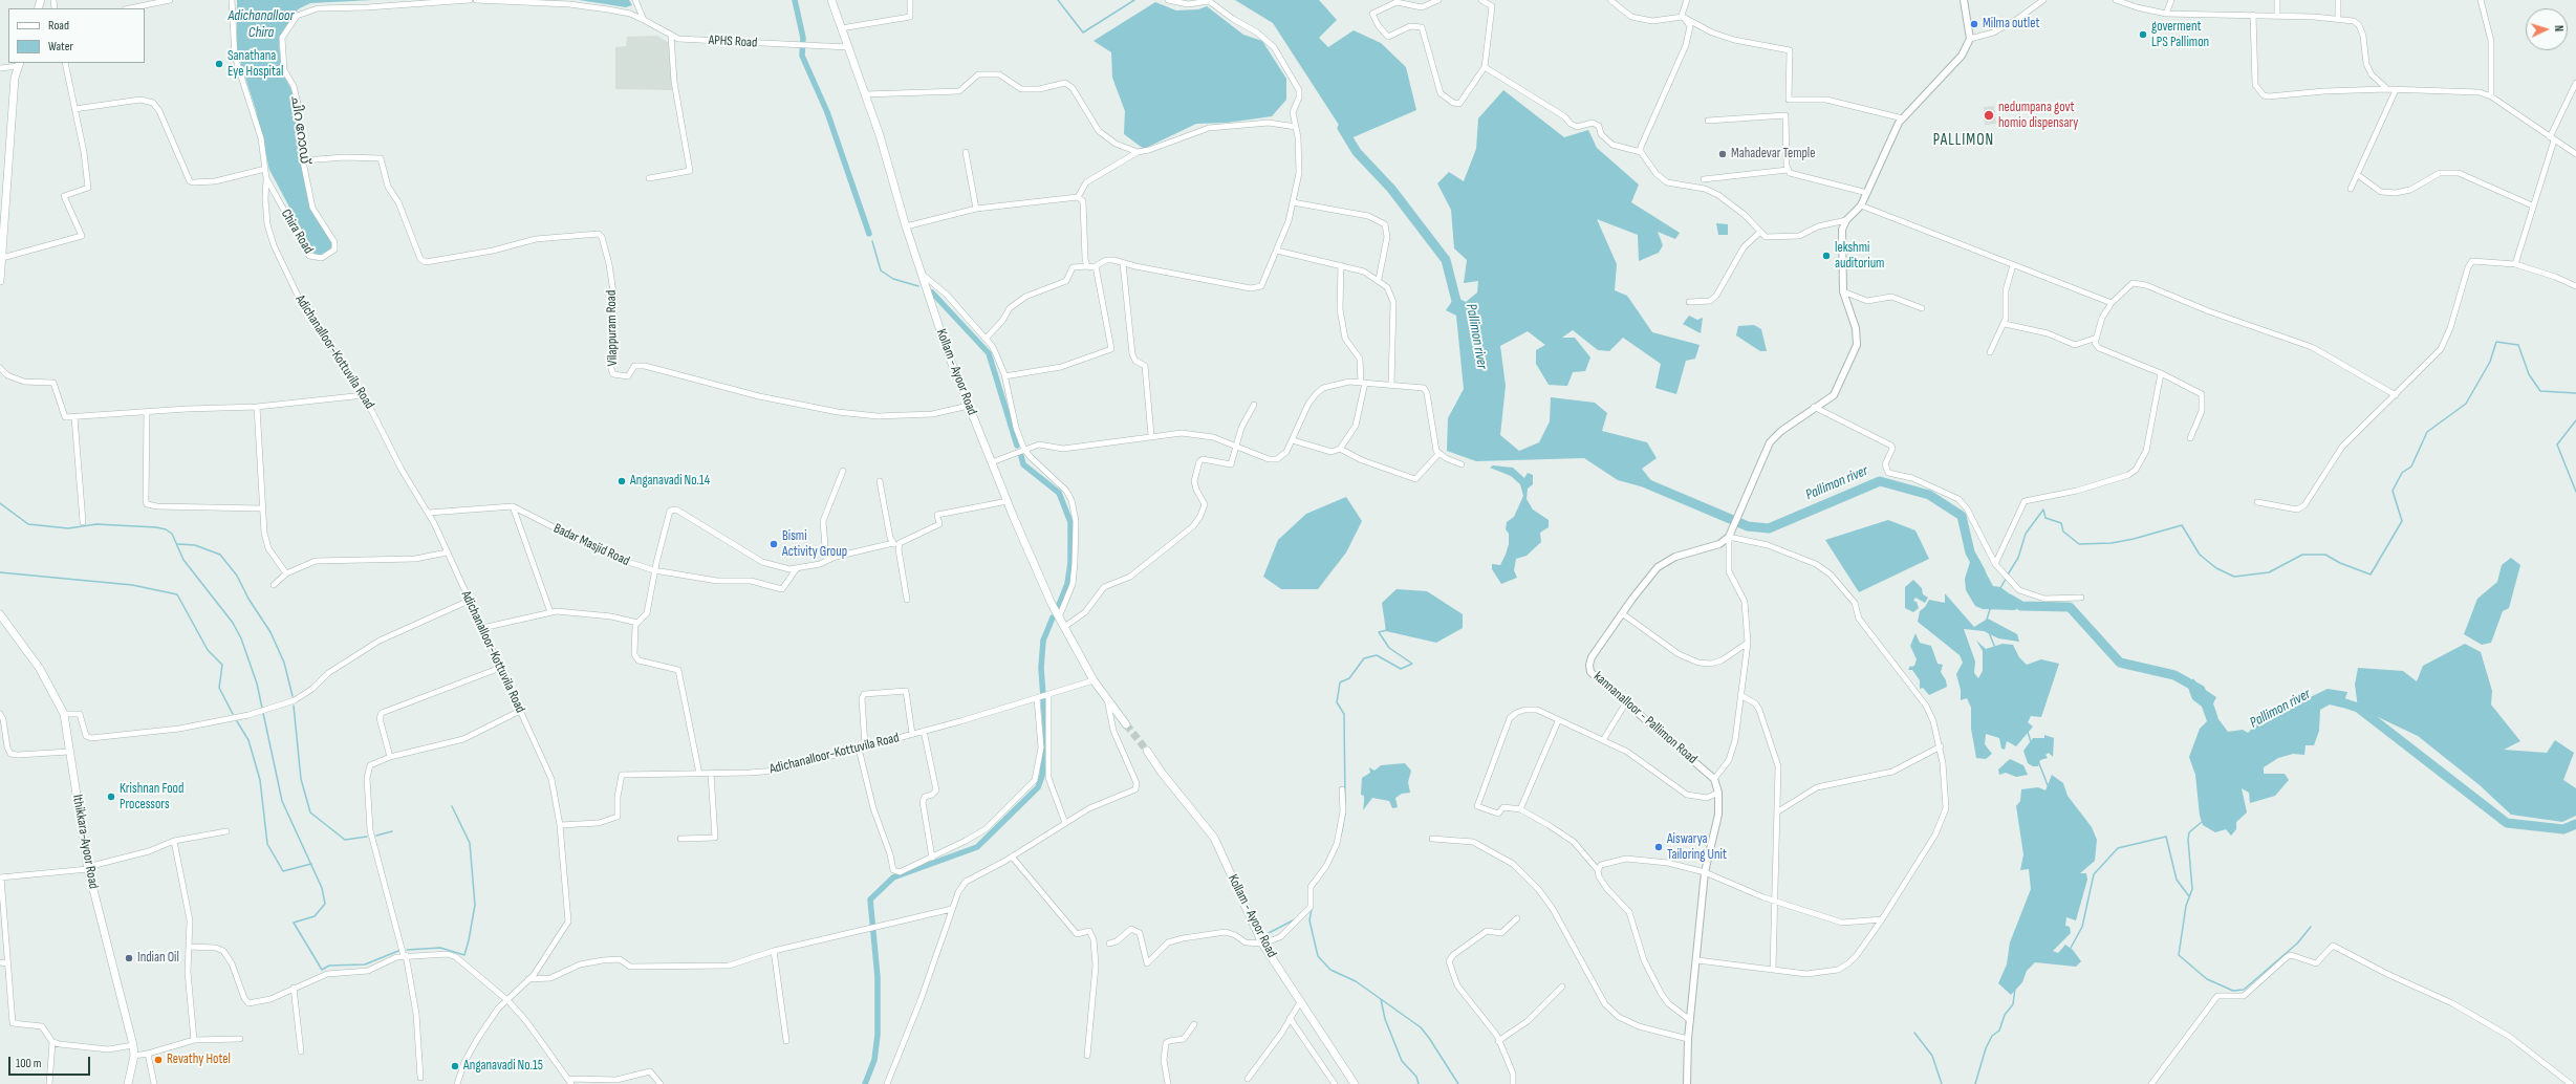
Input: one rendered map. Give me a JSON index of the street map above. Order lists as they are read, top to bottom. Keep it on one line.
{"streets":{"main road":["Kollam - Ayoor Road","Ithikkara-Ayoor Road"],"street":["APHS Road","ചിറ റോഡ്","Chira Road","Vilappuram Road","Adichanalloor-Kottuvila Road","Badar Masjid Road","kannanalloor - Pallimon Road"]},"crossings":[["APHS Road","Kollam - Ayoor Road"],["ചിറ റോഡ്","Chira Road"],["ചിറ റോഡ്","Vilappuram Road"],["Chira Road","Adichanalloor-Kottuvila Road"],["Vilappuram Road","Kollam - Ayoor Road"],["Adichanalloor-Kottuvila Road","Kollam - Ayoor Road"]],"districts":["PALLIMON"],"water":["Adichanalloor Chira","Pallimon river"],"places":["Milma outlet","goverment LPS Pallimon","Sanathana Eye Hospital","nedumpana govt homio dispensary","Mahadevar Temple","lekshmi auditorium","Anganavadi No.14","Bismi Activity Group","Krishnan Food Processors","Aiswarya Tailoring Unit","Indian Oil","Revathy Hotel","Anganavadi No.15"],"legend":["Road","Water"],"scale_bar":"100 m","north":"right"}
